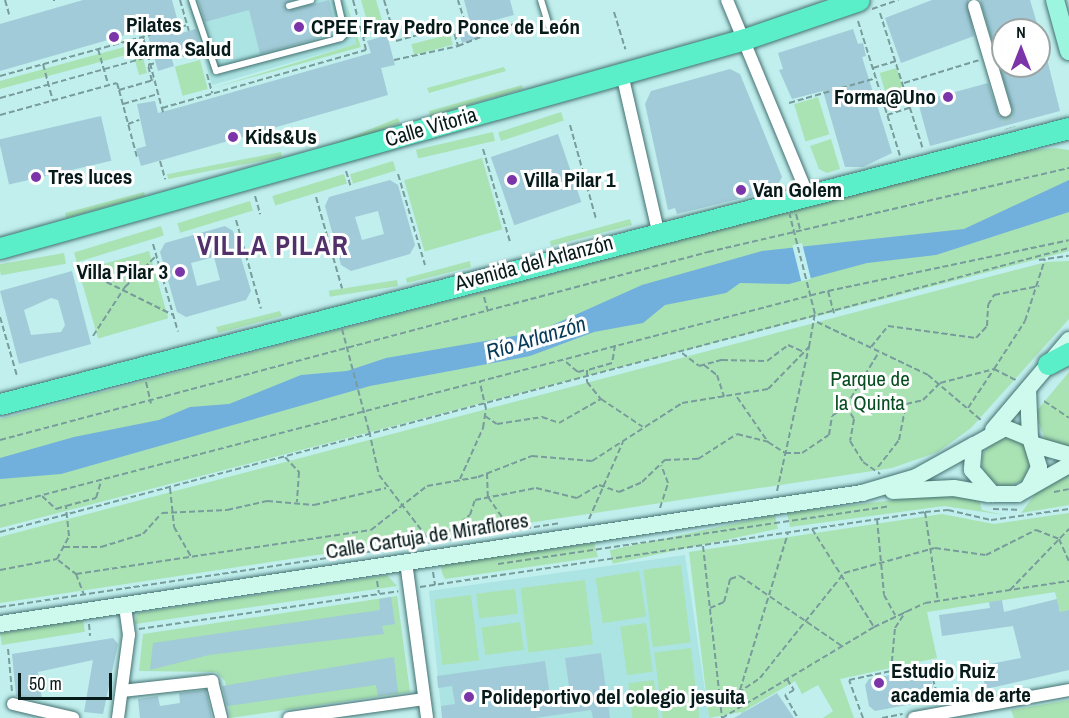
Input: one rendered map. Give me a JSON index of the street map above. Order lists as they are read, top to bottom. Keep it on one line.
{"streets":{"highway":["Calle Vitoria","Avenida del Arlanzón"],"street":["Calle Cartuja de Miraflores"]},"districts":["VILLA PILAR"],"water":["Río Arlanzón"],"parks":["Parque de la Quinta"],"places":["CPEE Fray Pedro Ponce de León","Pilates Karma Salud","Forma@Uno","Kids&Us","Tres luces","Villa Pilar 1","Van Golem","Villa Pilar 3","Estudio Ruiz academia de arte","Polideportivo del colegio jesuita"],"scale_bar":"50 m","north":"top"}
